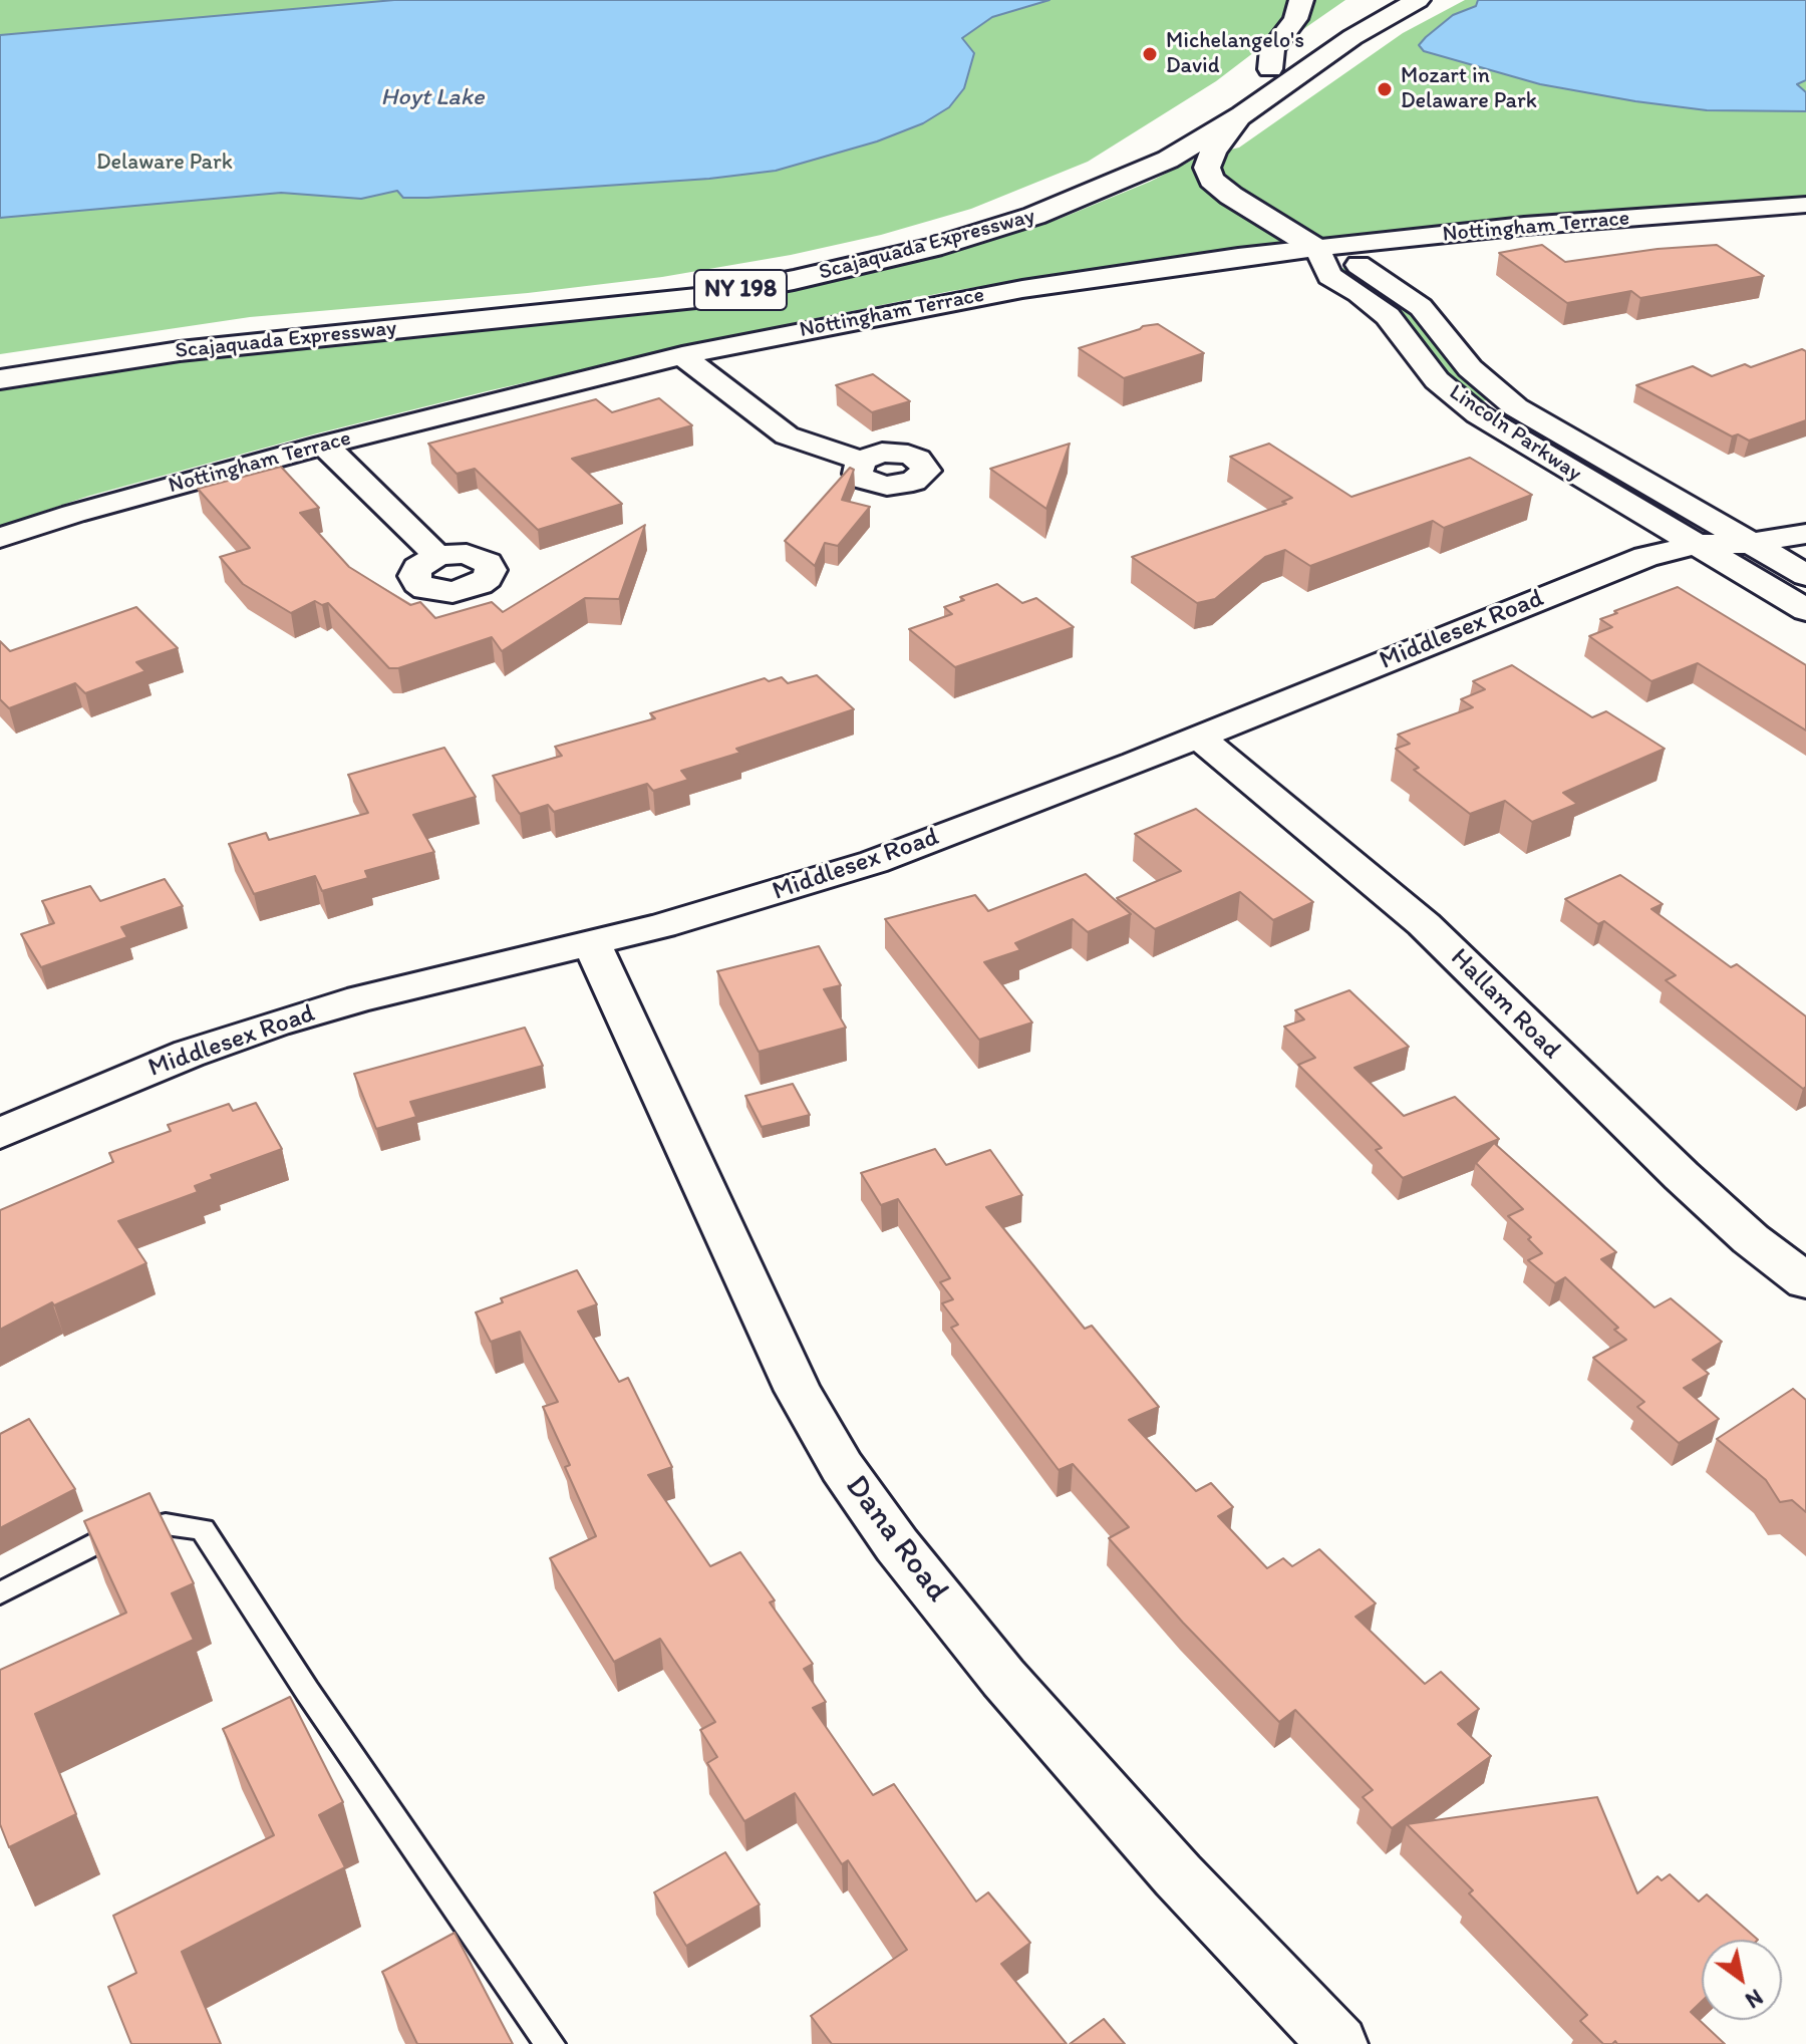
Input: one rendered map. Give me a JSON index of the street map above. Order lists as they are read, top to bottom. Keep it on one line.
{"streets":{"highway":["Scajaquada Expressway","NY 198"],"street":["Nottingham Terrace","Lincoln Parkway","Middlesex Road","Hallam Road","Dana Road"]},"crossings":[["Nottingham Terrace","Lincoln Parkway"],["Lincoln Parkway","Middlesex Road"],["Middlesex Road","Hallam Road"],["Middlesex Road","Dana Road"]],"water":["Hoyt Lake"],"parks":["Delaware Park"],"places":["Michelangelo's David","Mozart in Delaware Park"],"north":"bottom right"}
